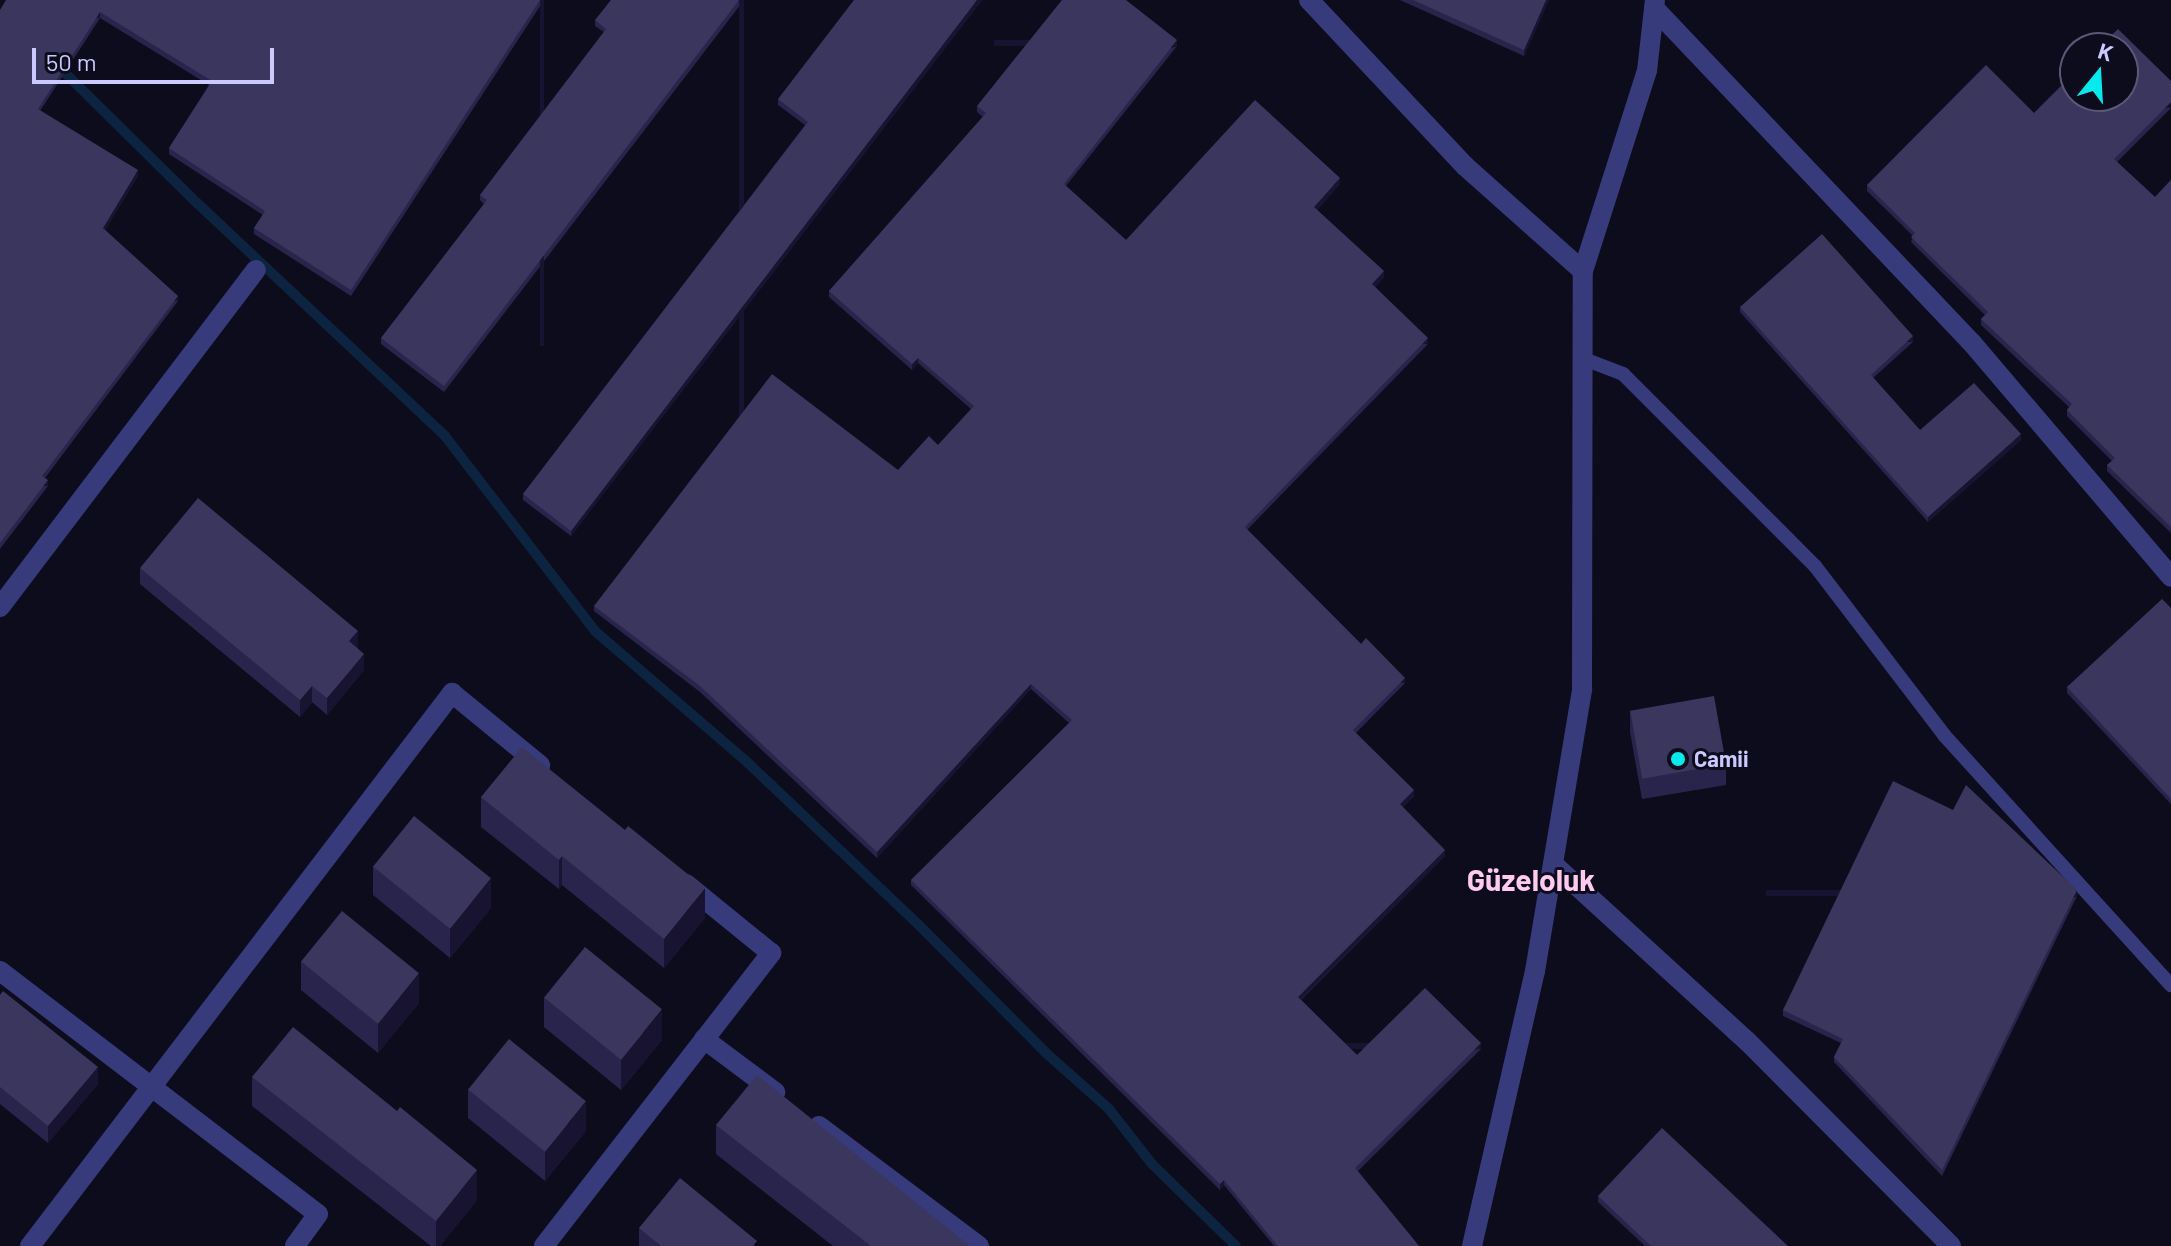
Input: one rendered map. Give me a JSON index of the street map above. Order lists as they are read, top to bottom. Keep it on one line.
{"districts":["Güzeloluk"],"places":["Camii"],"scale_bar":"50 m","north":"top"}
